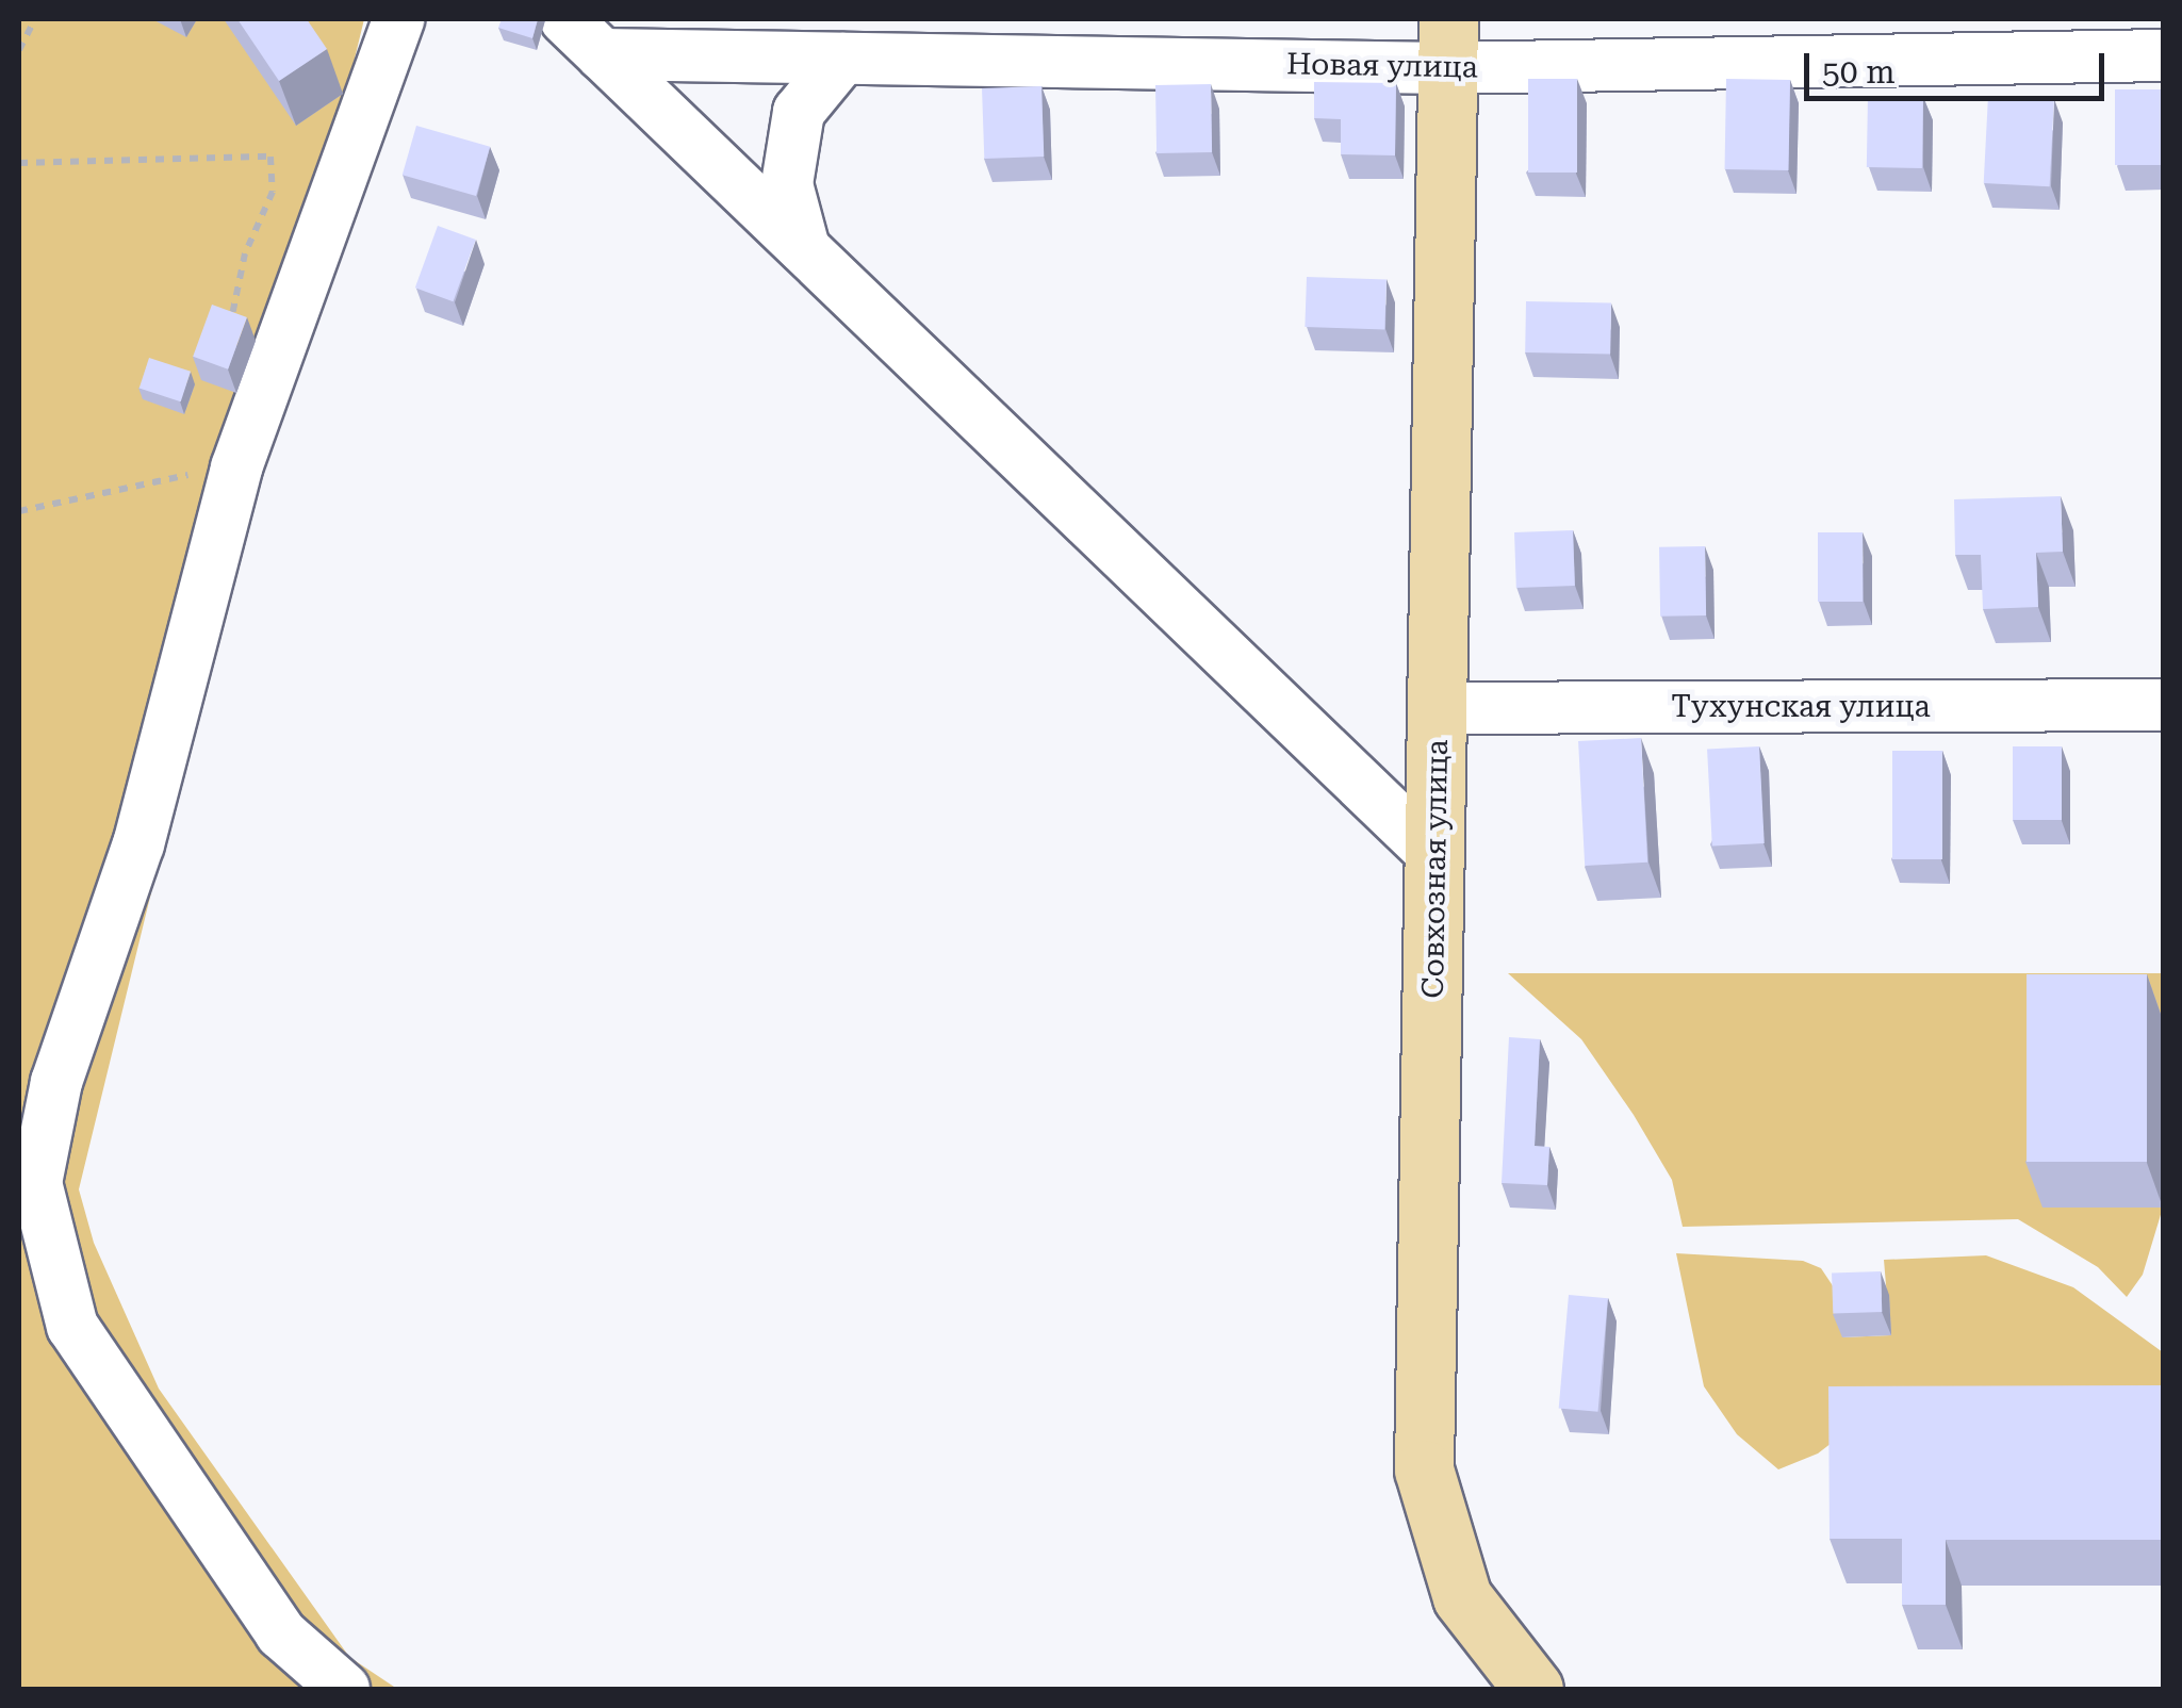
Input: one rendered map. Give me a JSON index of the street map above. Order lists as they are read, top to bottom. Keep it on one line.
{"streets":{"main road":["Совхозная улица"],"street":["Новая улица","Тухунская улица"]},"crossings":[["Новая улица","Совхозная улица"],["Тухунская улица","Совхозная улица"]],"scale_bar":"50 m"}
